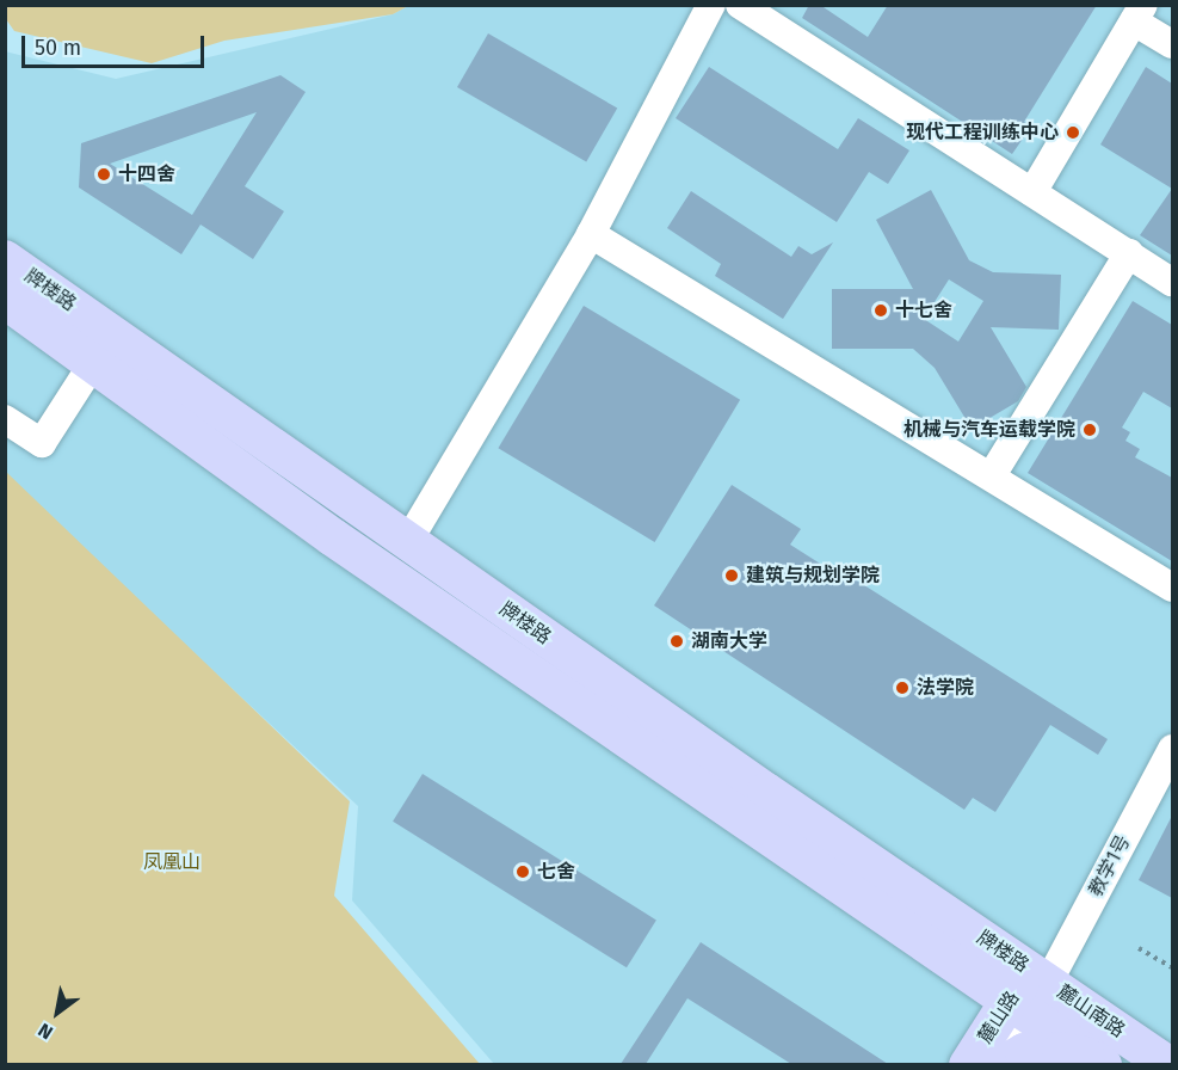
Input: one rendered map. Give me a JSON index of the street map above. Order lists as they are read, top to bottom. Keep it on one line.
{"streets":{"main road":["牌楼路","麓山南路","麓山路"],"street":["教学1号"]},"crossings":[["牌楼路","教学1号"],["牌楼路","麓山南路"],["牌楼路","麓山路"],["教学1号","麓山南路"],["教学1号","麓山路"],["麓山南路","麓山路"]],"parks":["凤凰山"],"places":["现代工程训练中心","十四舍","十七舍","机械与汽车运载学院","建筑与规划学院","湖南大学","法学院","七舍"],"scale_bar":"50 m","north":"bottom left"}
